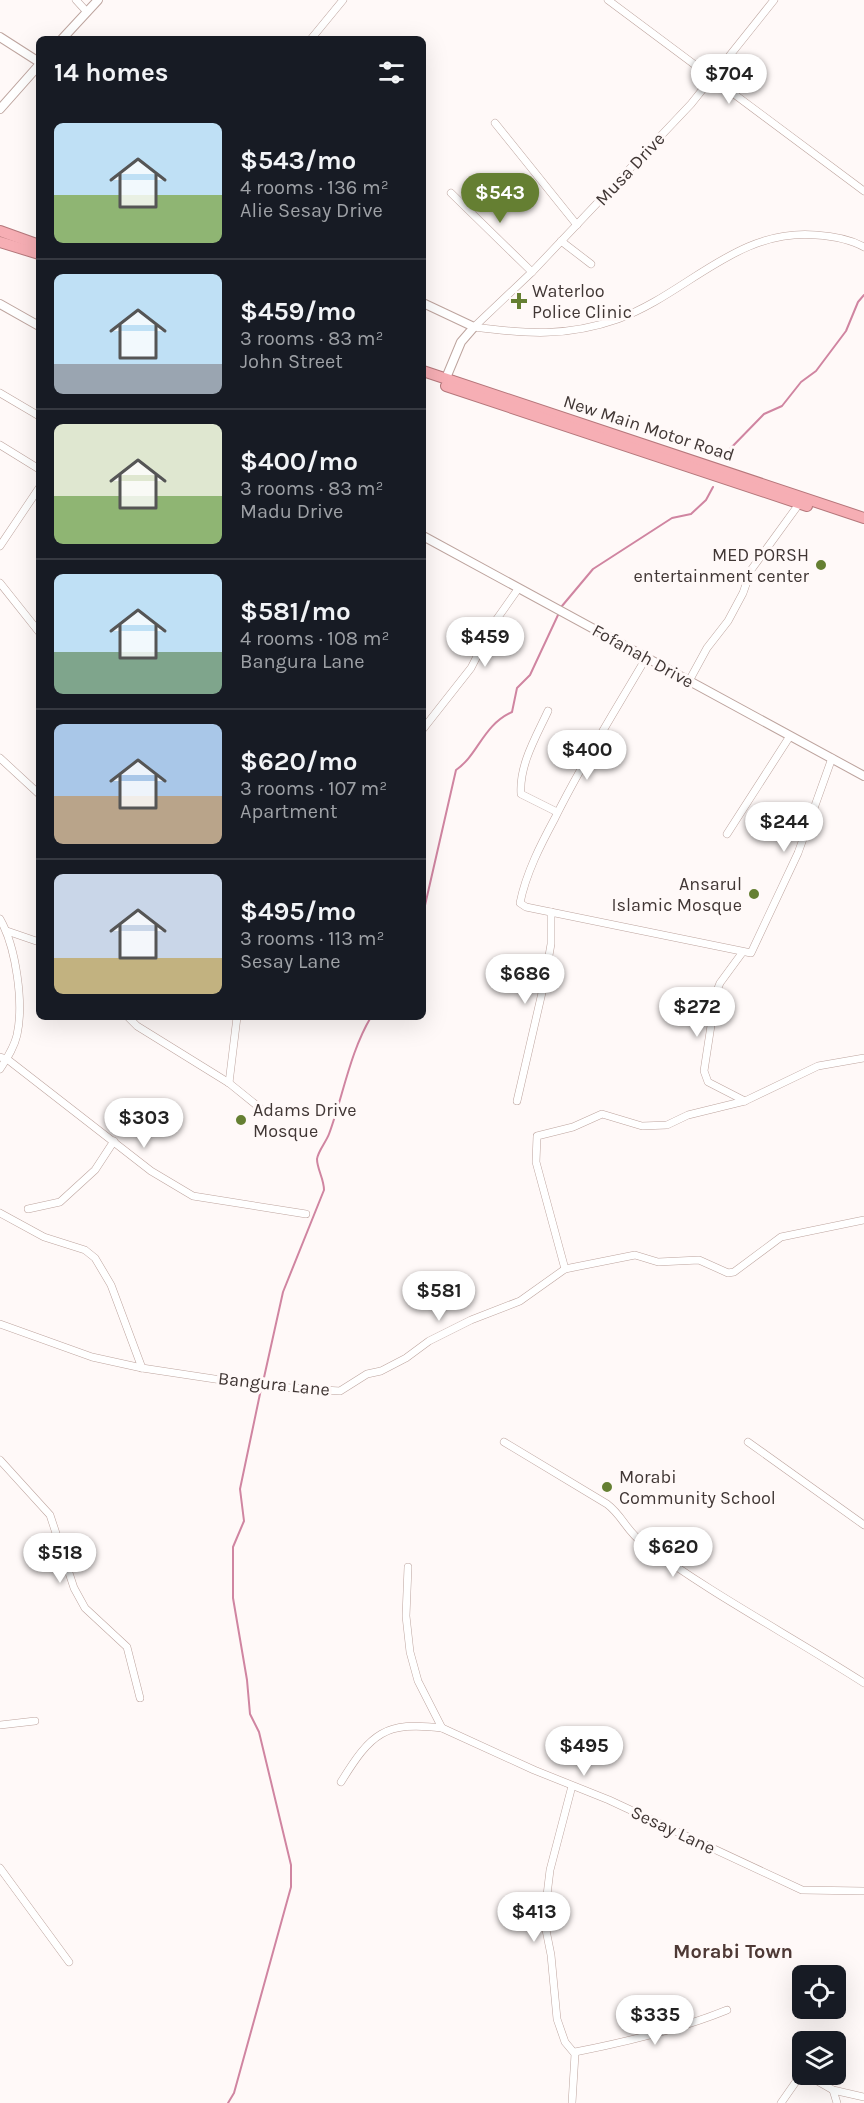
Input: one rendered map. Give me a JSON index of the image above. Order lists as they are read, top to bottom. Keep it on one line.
{"streets":{"highway":["New Main Motor Road"],"street":["Musa Drive","Fofanah Drive","Bangura Lane","Sesay Lane"]},"districts":["Morabi Town"],"places":{"health":["Waterloo Police Clinic"],"other":["MED PORSH entertainment center","Ansarul Islamic Mosque","Adams Drive Mosque","Morabi Community School"]},"page":{"heading":"14 homes","price":["$704","$543","$459","$400","$244","$686","$272","$303","$581","$620","$518","$495","$413","$335"],"list":[{"name":"$543/mo","note":"4 rooms · 136 m² · Alie Sesay Drive"},{"name":"$459/mo","note":"3 rooms · 83 m² · John Street"},{"name":"$400/mo","note":"3 rooms · 83 m² · Madu Drive"},{"name":"$581/mo","note":"4 rooms · 108 m² · Bangura Lane"},{"name":"$620/mo","note":"3 rooms · 107 m² · Apartment"},{"name":"$495/mo","note":"3 rooms · 113 m² · Sesay Lane"}]}}
